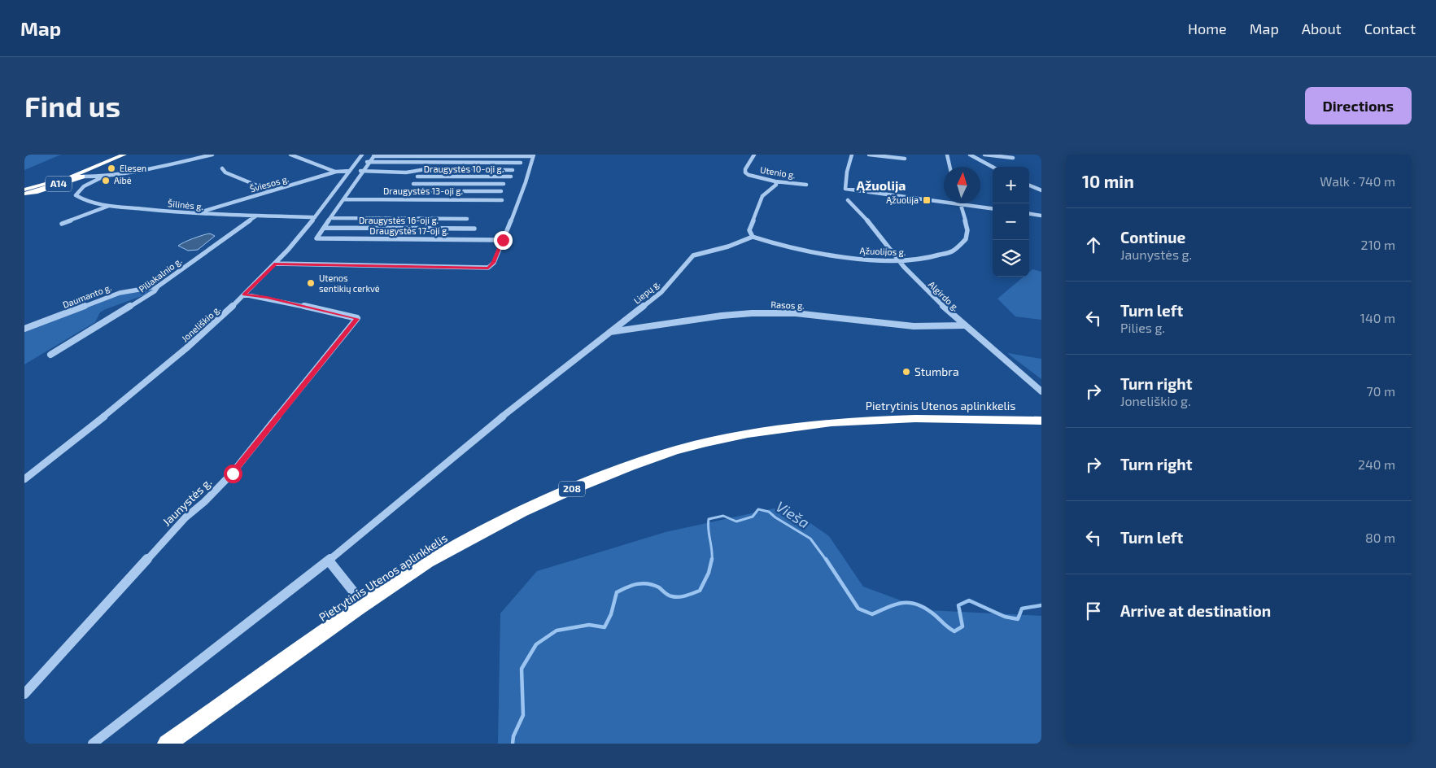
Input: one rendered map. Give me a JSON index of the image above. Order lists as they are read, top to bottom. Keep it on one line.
{"streets":{"highway":["A14","Pietrytinis Utenos aplinkkelis","208"],"street":["Draugystės 10-oji g.","Utenio g.","Šviesos g.","Draugystės 13-oji g.","Šilinės g.","Draugystės 16-oji g.","Draugystės 17-oji g.","Ąžuolijos g.","Piliakalnio g.","Liepų g.","Daumanto g.","Algirdo g.","Rasos g.","Joneliškio g.","Jaunystės g."]},"crossings":[["Šviesos g.","Šilinės g."],["Šviesos g.","Joneliškio g."],["Šilinės g.","Piliakalnio g."],["Šilinės g.","Joneliškio g."],["Draugystės 16-oji g.","Draugystės 17-oji g."],["Ąžuolijos g.","Liepų g."],["Ąžuolijos g.","Algirdo g."],["Piliakalnio g.","Daumanto g."],["Liepų g.","Rasos g."],["Algirdo g.","Rasos g."],["Joneliškio g.","Jaunystės g."]],"districts":["Ąžuolija"],"water":["Vieša"],"places":{"other":["Elesen","Aibė","Utenos sentikių cerkvė","Stumbra"],"transit":["Ąžuolija"]},"north":"top","page":{"header":"Map","nav":["Home","Map","About","Contact"],"buttons":"Directions","title":"Find us","heading":["10 min","Walk · 740 m"],"map_buttons":["+","−"],"list":[["Continue","Jaunystės g.","210 m"],["Turn left","Pilies g.","140 m"],["Turn right","Joneliškio g.","70 m"],["Turn right","240 m"],["Turn left","80 m"],"Arrive at destination"]}}
